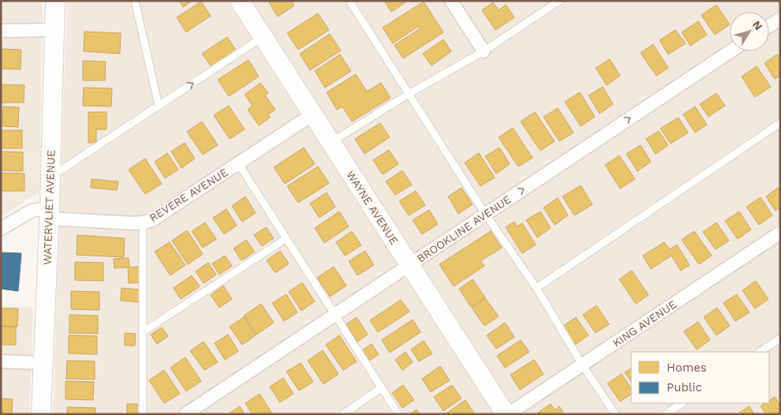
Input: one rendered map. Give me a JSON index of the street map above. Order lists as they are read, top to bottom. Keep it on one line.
{"streets":{"main road":["WATERVLIET AVENUE","WAYNE AVENUE"],"street":["REVERE AVENUE","BROOKLINE AVENUE","KING AVENUE"]},"crossings":[["REVERE AVENUE","WATERVLIET AVENUE"],["REVERE AVENUE","WAYNE AVENUE"],["WAYNE AVENUE","BROOKLINE AVENUE"],["WAYNE AVENUE","KING AVENUE"]],"one_way":["BROOKLINE AVENUE"],"legend":["Homes","Public"],"north":"top right"}
